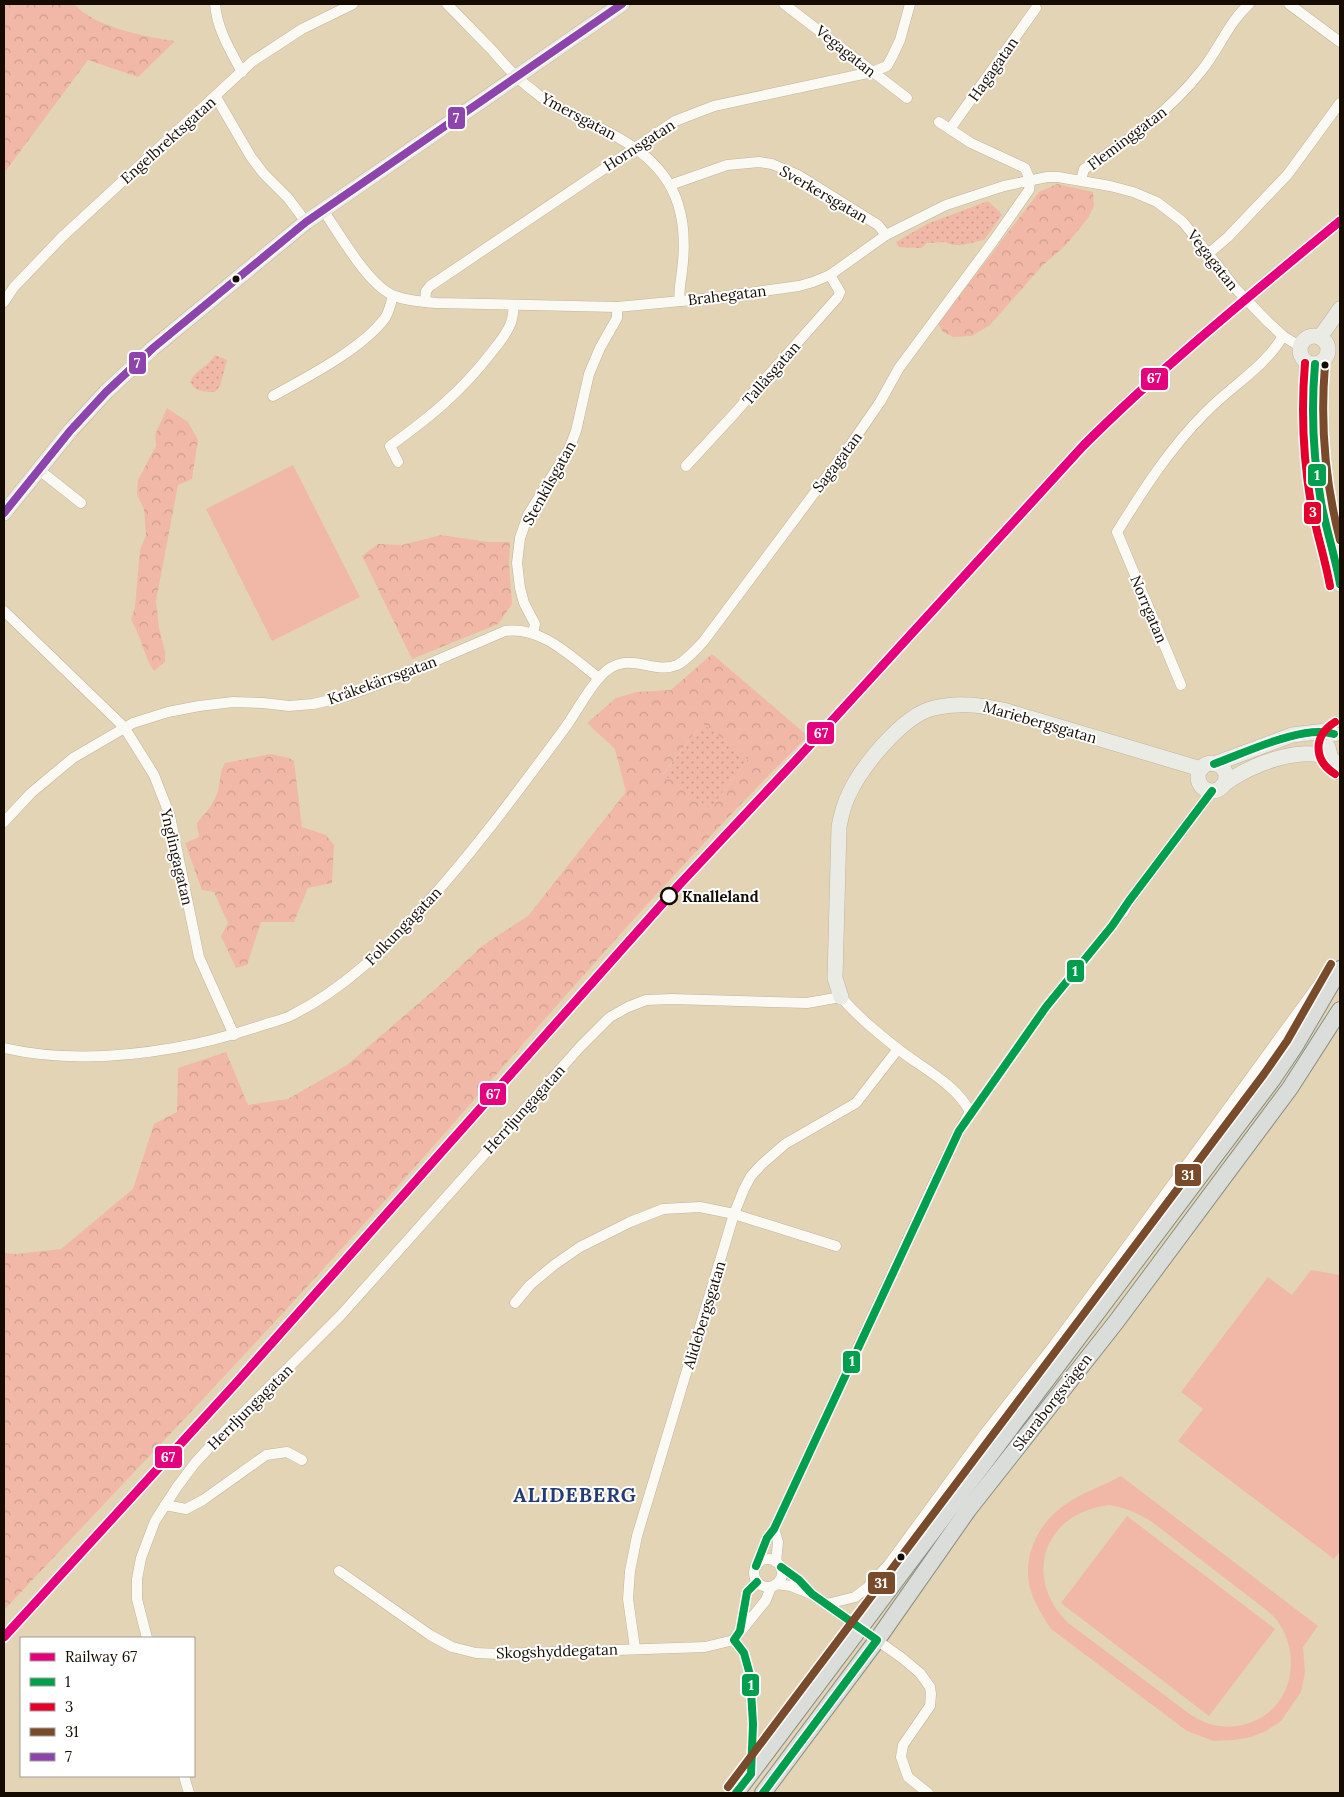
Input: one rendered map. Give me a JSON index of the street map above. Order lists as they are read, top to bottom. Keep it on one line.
{"streets":{"main road":["Skaraborgsvägen"],"street":["Vegagatan","Hagagatan","Ymersgatan","Fleminggatan","Engelbrektsgatan","Hornsgatan","Sverkersgatan","Brahegatan","Tallåsgatan","Sagagatan","Stenkilsgatan","Norrgatan","Kråkekärrsgatan","Mariebergsgatan","Ynglingagatan","Folkungagatan","Herrljungagatan","Alidebergsgatan","Skogshyddegatan"]},"crossings":[["Vegagatan","Hornsgatan"],["Vegagatan","Brahegatan"],["Vegagatan","Norrgatan"],["Ymersgatan","Hornsgatan"],["Ymersgatan","Sverkersgatan"],["Ymersgatan","Brahegatan"],["Fleminggatan","Brahegatan"],["Hornsgatan","Brahegatan"],["Sverkersgatan","Brahegatan"],["Brahegatan","Tallåsgatan"],["Brahegatan","Sagagatan"],["Brahegatan","Stenkilsgatan"],["Sagagatan","Kråkekärrsgatan"],["Sagagatan","Folkungagatan"],["Stenkilsgatan","Kråkekärrsgatan"],["Kråkekärrsgatan","Ynglingagatan"],["Kråkekärrsgatan","Folkungagatan"],["Mariebergsgatan","Herrljungagatan"],["Ynglingagatan","Folkungagatan"],["Alidebergsgatan","Skogshyddegatan"]],"districts":["ALIDEBERG"],"places":["Knalleland"],"lines":["transit line 7","rail line 67","transit line 3","transit line 1","transit line 31"],"legend":["Railway 67","1","3","31","7"]}
